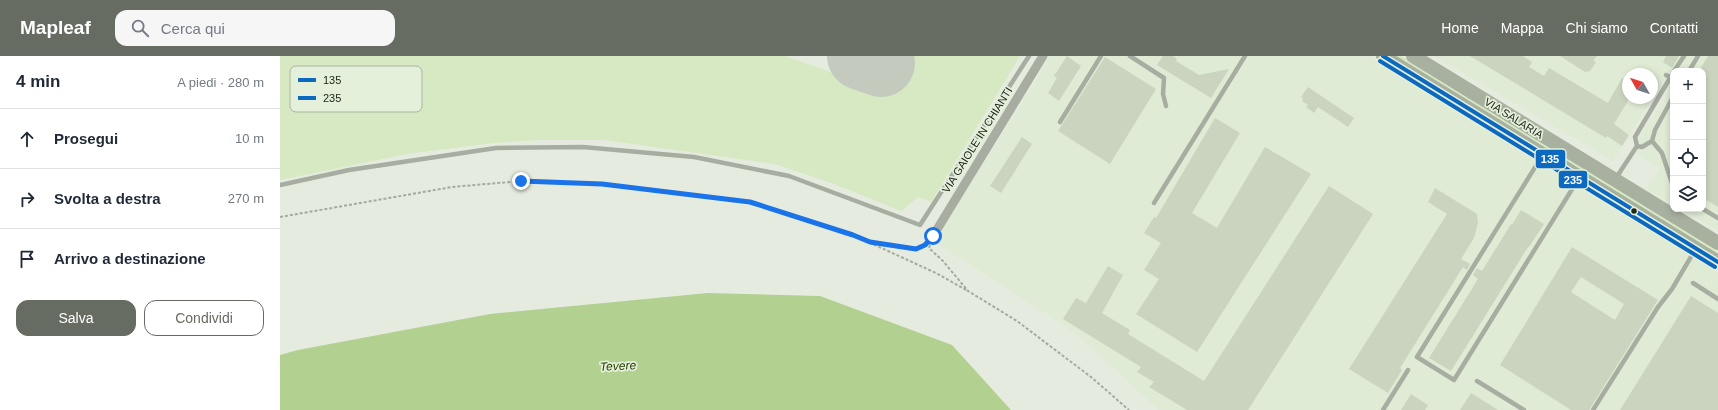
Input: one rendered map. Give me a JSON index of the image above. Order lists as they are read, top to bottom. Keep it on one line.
{"streets":{"main road":["VIA SALARIA"],"street":["VIA GAIOLE IN CHIANTI"]},"water":["Tevere"],"lines":["transit line 135","transit line 235"],"legend":["135","235"],"north":"top left","page":{"header":"Mapleaf","search":"Cerca qui","nav":["Home","Mappa","Chi siamo","Contatti"],"heading":["4 min","A piedi · 280 m"],"map_buttons":["+","−"],"list":[["Prosegui","10 m"],["Svolta a destra","270 m"],"Arrivo a destinazione"],"buttons":["Salva","Condividi"]}}
